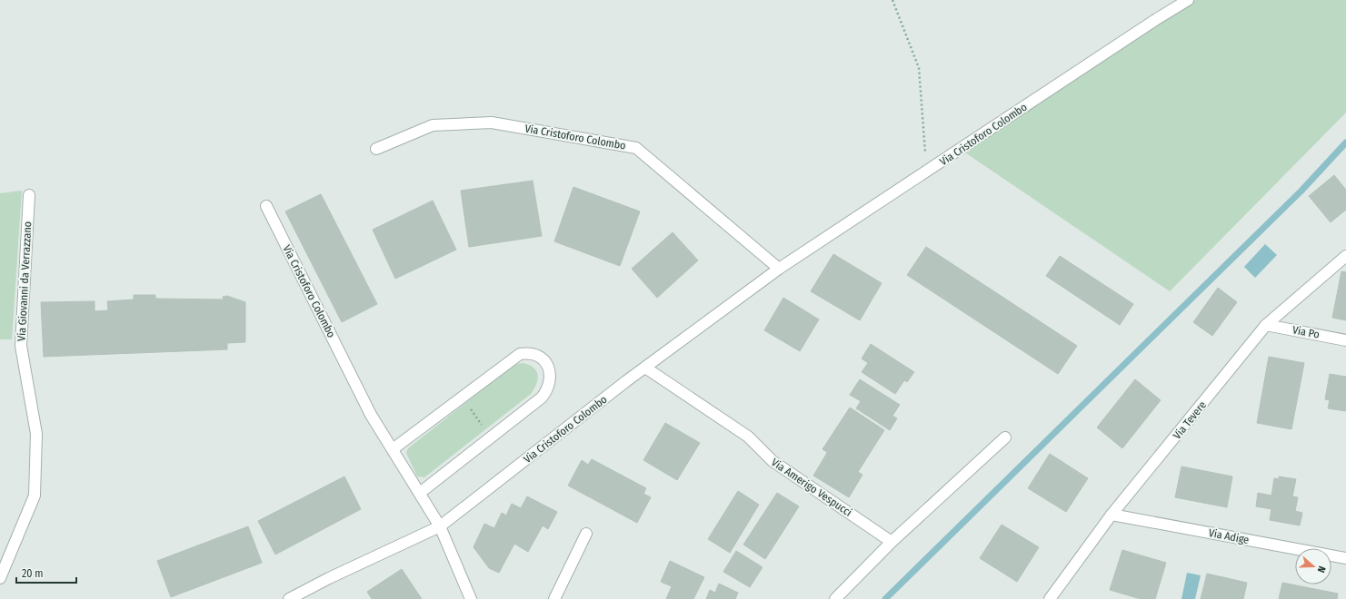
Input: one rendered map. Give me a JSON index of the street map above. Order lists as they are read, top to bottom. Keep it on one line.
{"streets":{"street":["Via Cristoforo Colombo","Via Giovanni da Verrazzano","Via Po","Via Tevere","Via Amerigo Vespucci","Via Adige"]},"crossings":[["Via Cristoforo Colombo","Via Amerigo Vespucci"],["Via Po","Via Tevere"],["Via Tevere","Via Adige"]],"scale_bar":"20 m","north":"right"}
